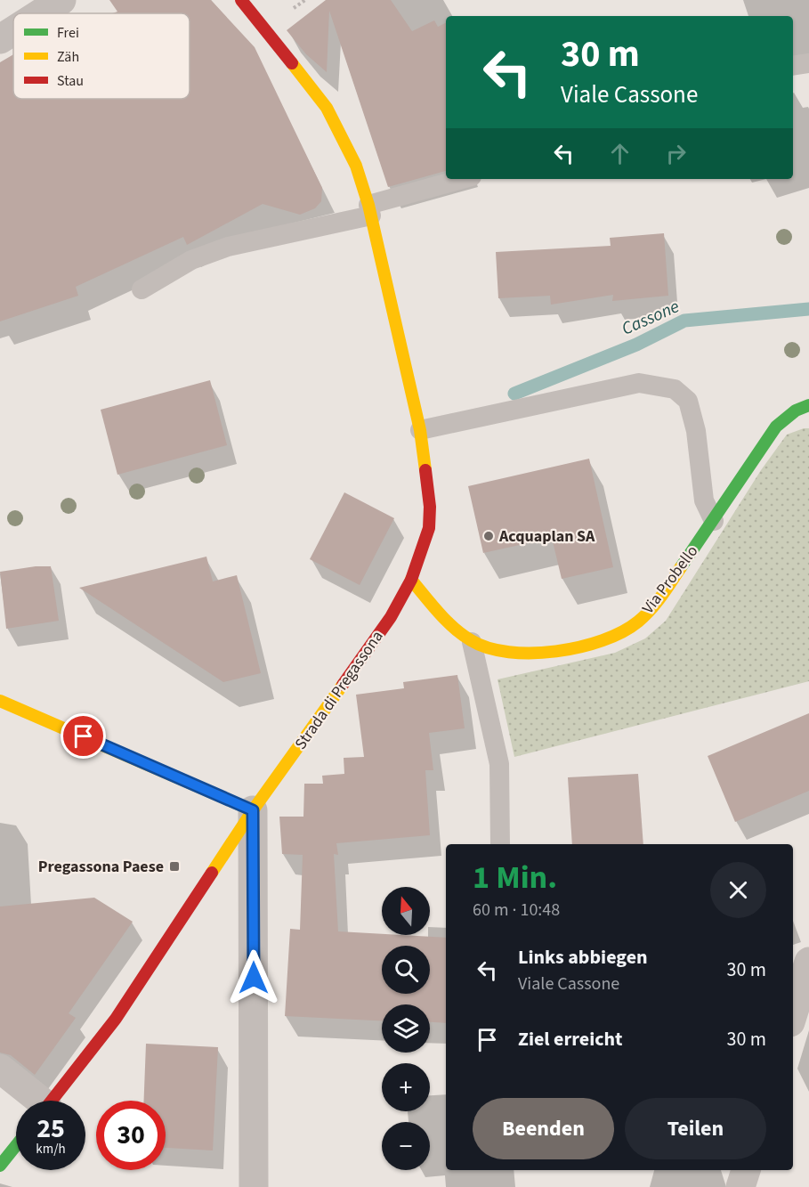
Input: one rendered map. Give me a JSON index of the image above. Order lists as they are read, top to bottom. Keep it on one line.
{"streets":{"street":["Via Probello","Strada di Pregassona"]},"crossings":[["Via Probello","Strada di Pregassona"]],"water":["Cassone"],"places":{"other":["Acquaplan SA"],"transit":["Pregassona Paese"]},"legend":["Frei","Zäh","Stau"],"north":"top","page":{"turn":["30 m","Viale Cassone"],"heading":["1 Min.","60 m · 10:48"],"map_buttons":["+","−"],"list":[{"name":"Links abbiegen","note":"Viale Cassone","value":"30 m"},{"name":"Ziel erreicht","value":"30 m"}],"buttons":["Beenden","Teilen"],"speed":"25 km/h","limit":"30"}}
